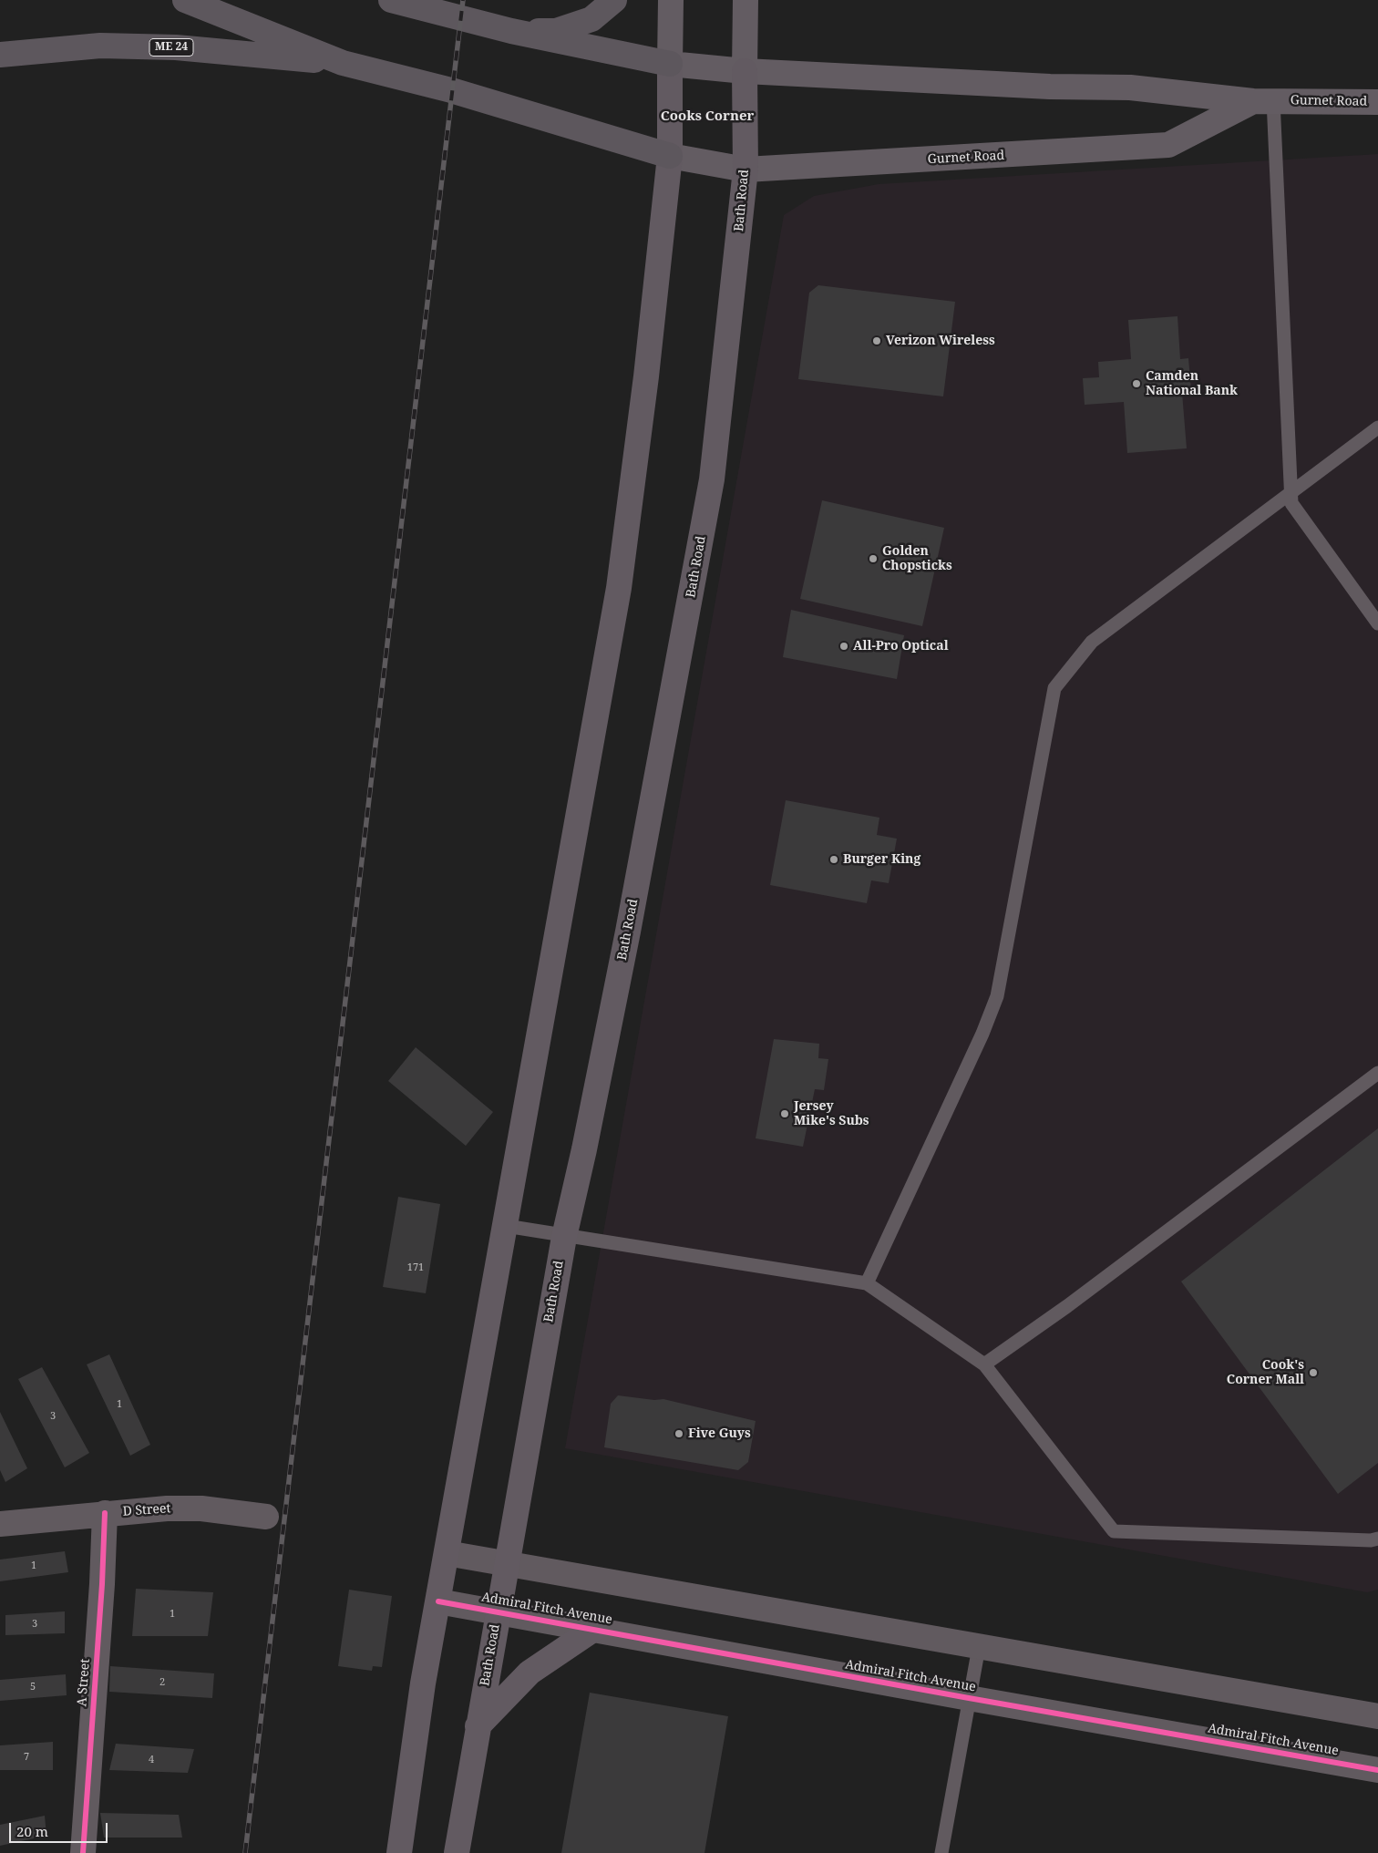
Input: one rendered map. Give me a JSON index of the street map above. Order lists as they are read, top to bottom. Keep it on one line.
{"streets":{"highway":["ME 24"],"main road":["Gurnet Road","Bath Road"],"street":["D Street","Admiral Fitch Avenue","A Street"]},"crossings":[["ME 24","Gurnet Road"],["Gurnet Road","Bath Road"],["Bath Road","Admiral Fitch Avenue"],["D Street","A Street"]],"districts":["Cooks Corner"],"places":["Verizon Wireless","Camden National Bank","Golden Chopsticks","All-Pro Optical","Burger King","Jersey Mike's Subs","Cook's Corner Mall","Five Guys"],"house_numbers":["171","1","3","1","1","3","2","5","7","4"],"scale_bar":"20 m"}
